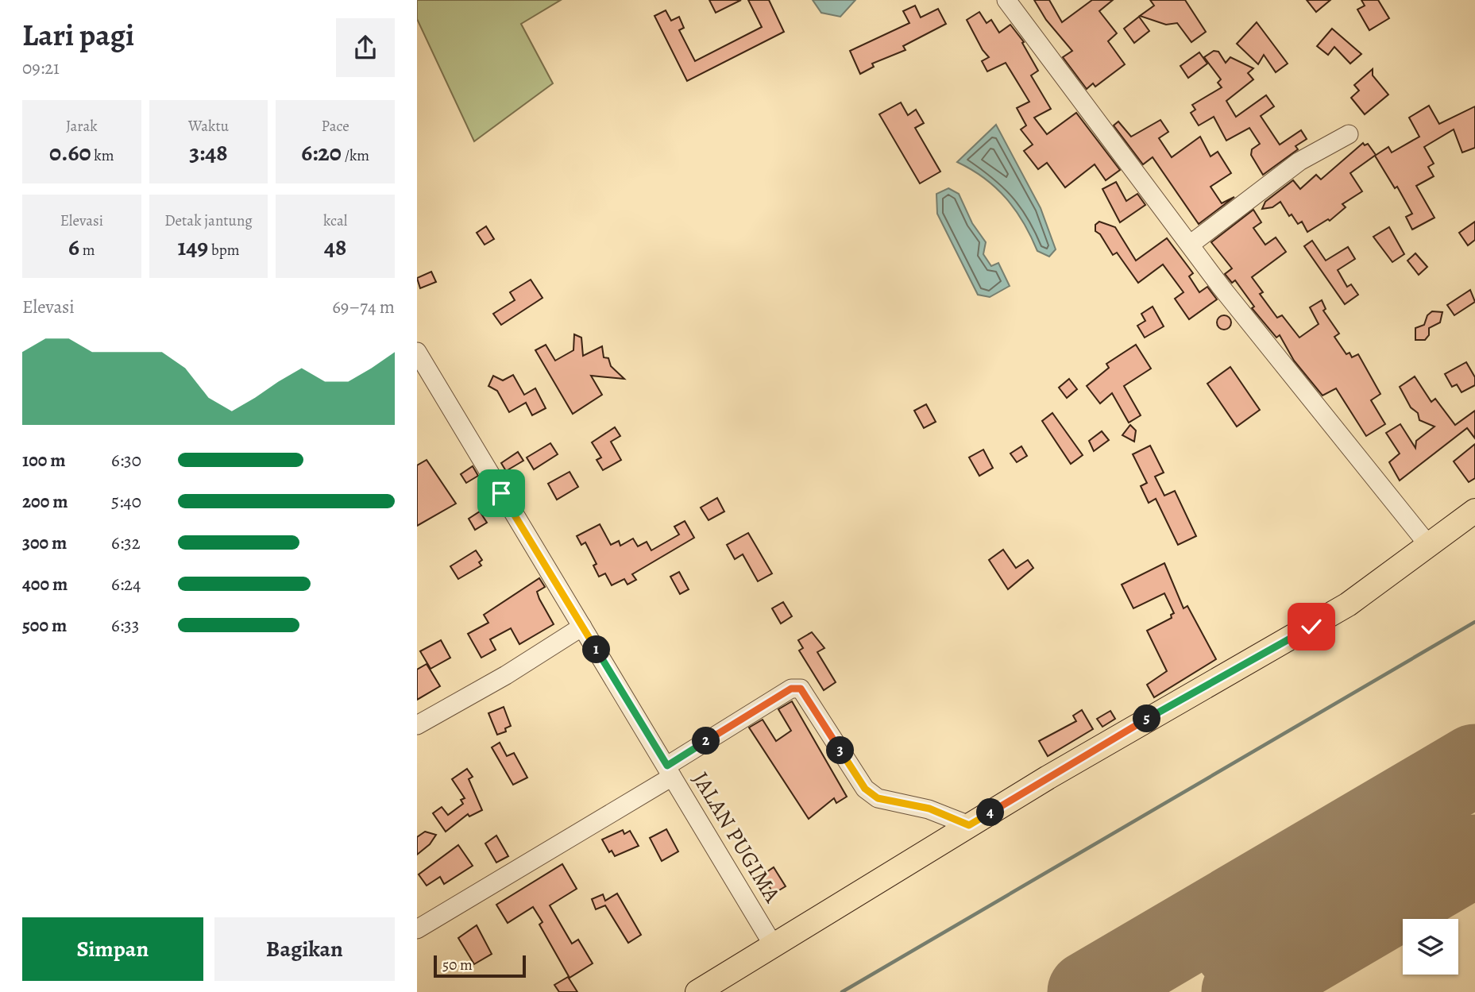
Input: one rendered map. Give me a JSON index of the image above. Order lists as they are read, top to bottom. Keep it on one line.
{"streets":{"street":["JALAN PUGIMA"]},"scale_bar":"50 m","page":{"heading":["Lari pagi","09:21"],"stats":[["Jarak","0.60 km"],["Waktu","3:48"],["Pace","6:20 /km"],["Elevasi","6 m"],["Detak jantung","149 bpm"],["kcal","48"]],"chart":["Elevasi","69–74 m"],"list":[{"name":"100 m","note":"6:30"},{"name":"200 m","note":"5:40"},{"name":"300 m","note":"6:32"},{"name":"400 m","note":"6:24"},{"name":"500 m","note":"6:33"}],"pins":["1","5","2","3","4"],"buttons":["Simpan","Bagikan"],"scale":"50 m"}}
